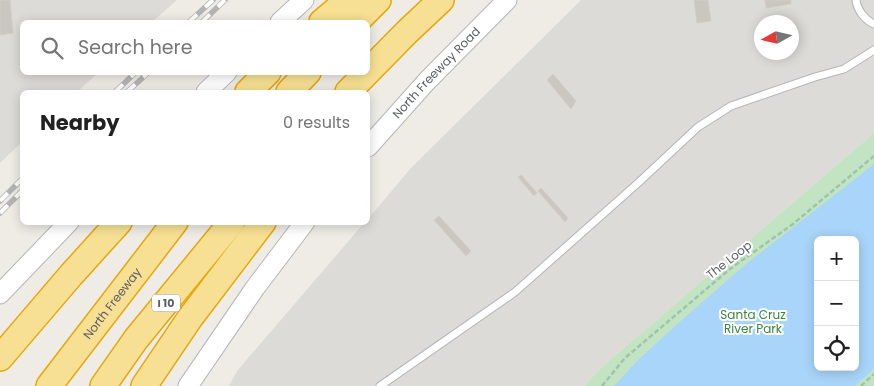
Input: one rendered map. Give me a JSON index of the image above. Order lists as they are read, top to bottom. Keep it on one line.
{"streets":{"highway":["I 10","North Freeway"],"main road":["North Freeway Road"],"path":["The Loop"]},"parks":["Santa Cruz River Park"],"north":"left","page":{"search":"Search here","heading":["Nearby","0 results"],"map_buttons":["+","−"]}}
